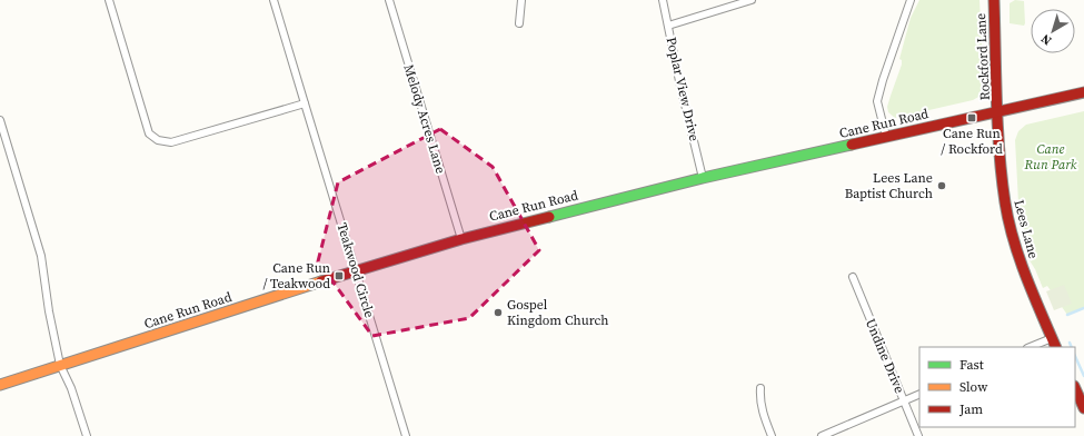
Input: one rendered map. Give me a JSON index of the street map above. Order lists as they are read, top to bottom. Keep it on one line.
{"streets":{"main road":["Rockford Lane","Cane Run Road","Lees Lane"],"street":["Poplar View Drive","Melody Acres Lane","Teakwood Circle","Undine Drive"]},"crossings":[["Rockford Lane","Cane Run Road"],["Rockford Lane","Lees Lane"],["Poplar View Drive","Cane Run Road"],["Melody Acres Lane","Cane Run Road"],["Cane Run Road","Lees Lane"],["Cane Run Road","Teakwood Circle"]],"parks":["Cane Run Park"],"places":{"transit":["Cane Run / Rockford","Cane Run / Teakwood"],"other":["Lees Lane Baptist Church","Gospel Kingdom Church"]},"legend":["Fast","Slow","Jam"],"north":"bottom left"}
